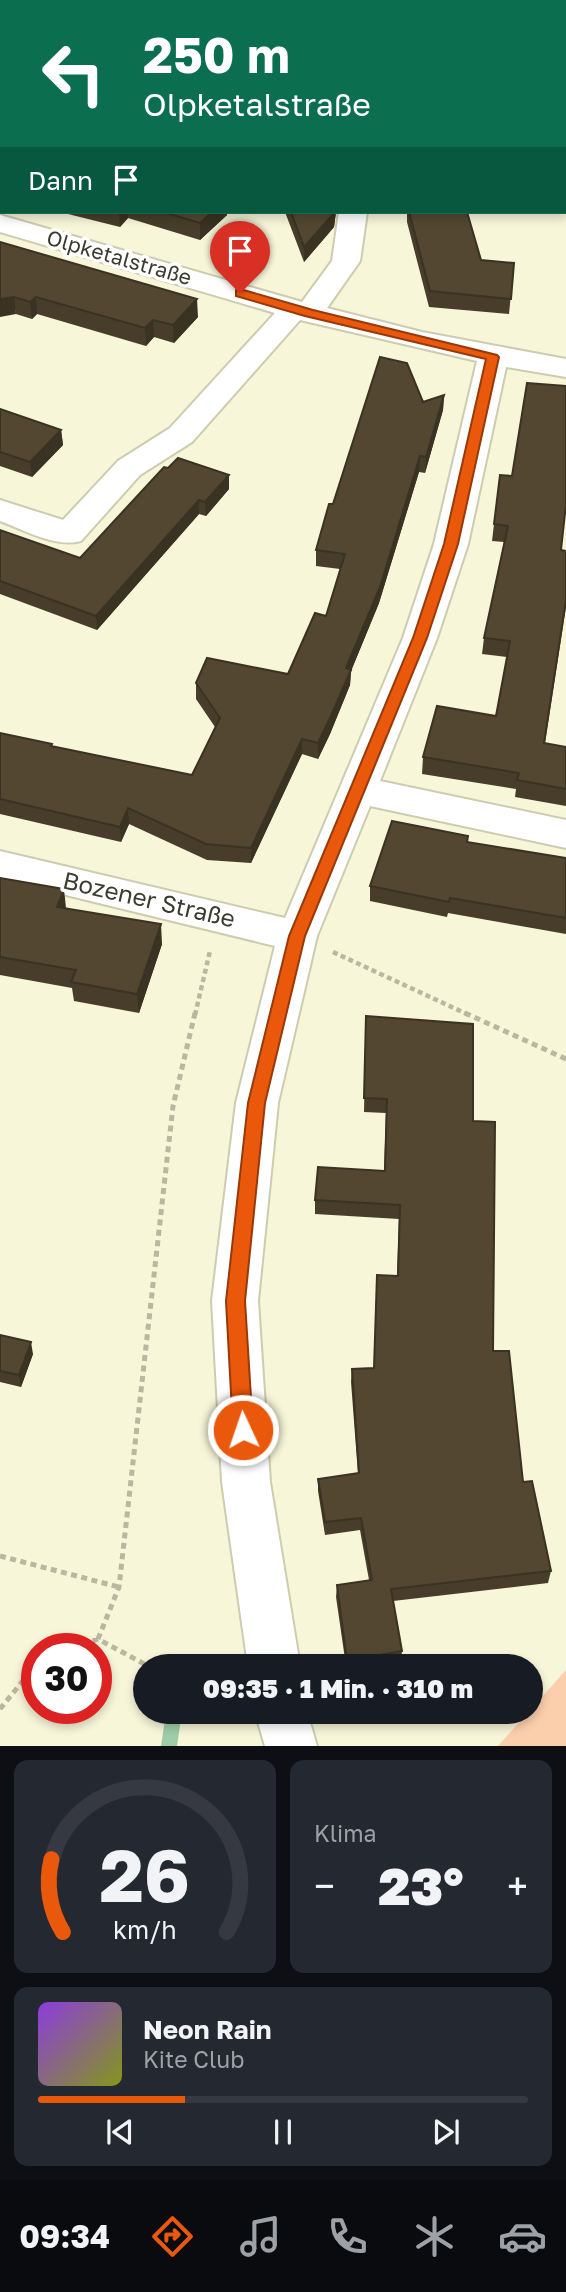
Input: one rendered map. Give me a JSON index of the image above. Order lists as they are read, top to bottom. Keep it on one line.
{"streets":{"street":["Olpketalstraße","Bozener Straße"]},"page":{"turn":["250 m","Olpketalstraße"],"then":"Dann","limit":"30","trip":"09:35 · 1 Min. · 310 m","tile":"Klima","heat":["−","23°","+"],"song":["Neon Rain","Kite Club"],"tabs":"09:34","gauge":["26","km/h"]}}
